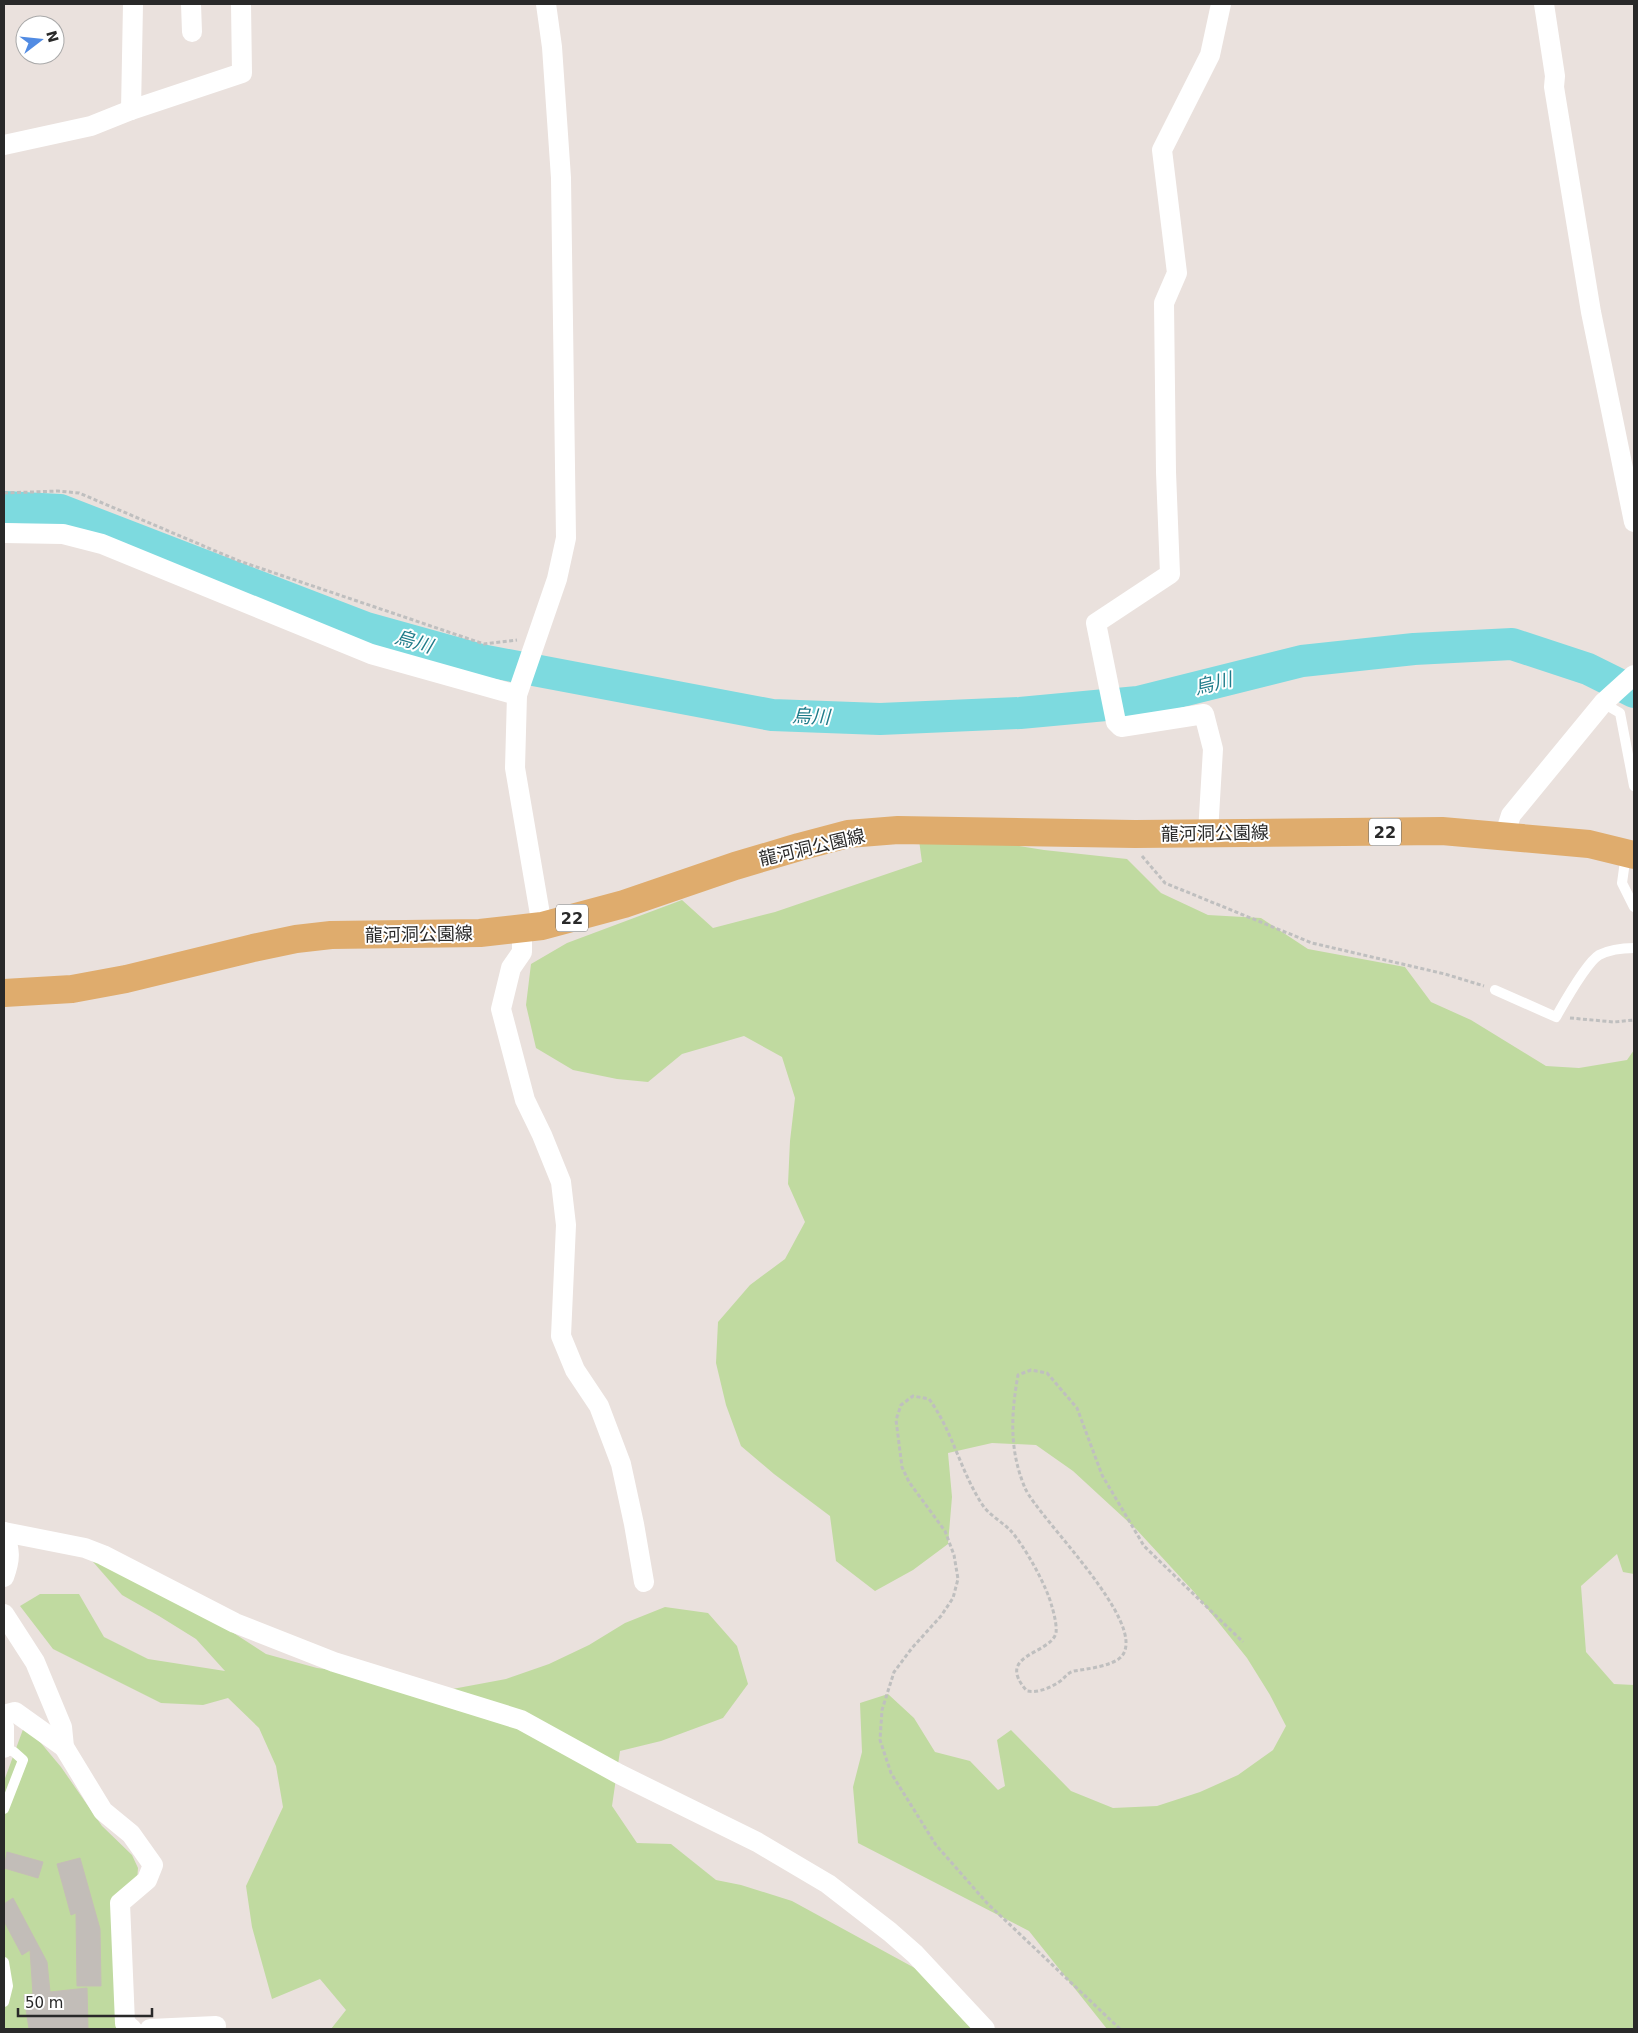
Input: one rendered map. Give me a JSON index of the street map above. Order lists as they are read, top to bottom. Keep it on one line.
{"streets":{"main road":["22","龍河洞公園線"]},"water":["烏川"],"scale_bar":"50 m","north":"right"}
